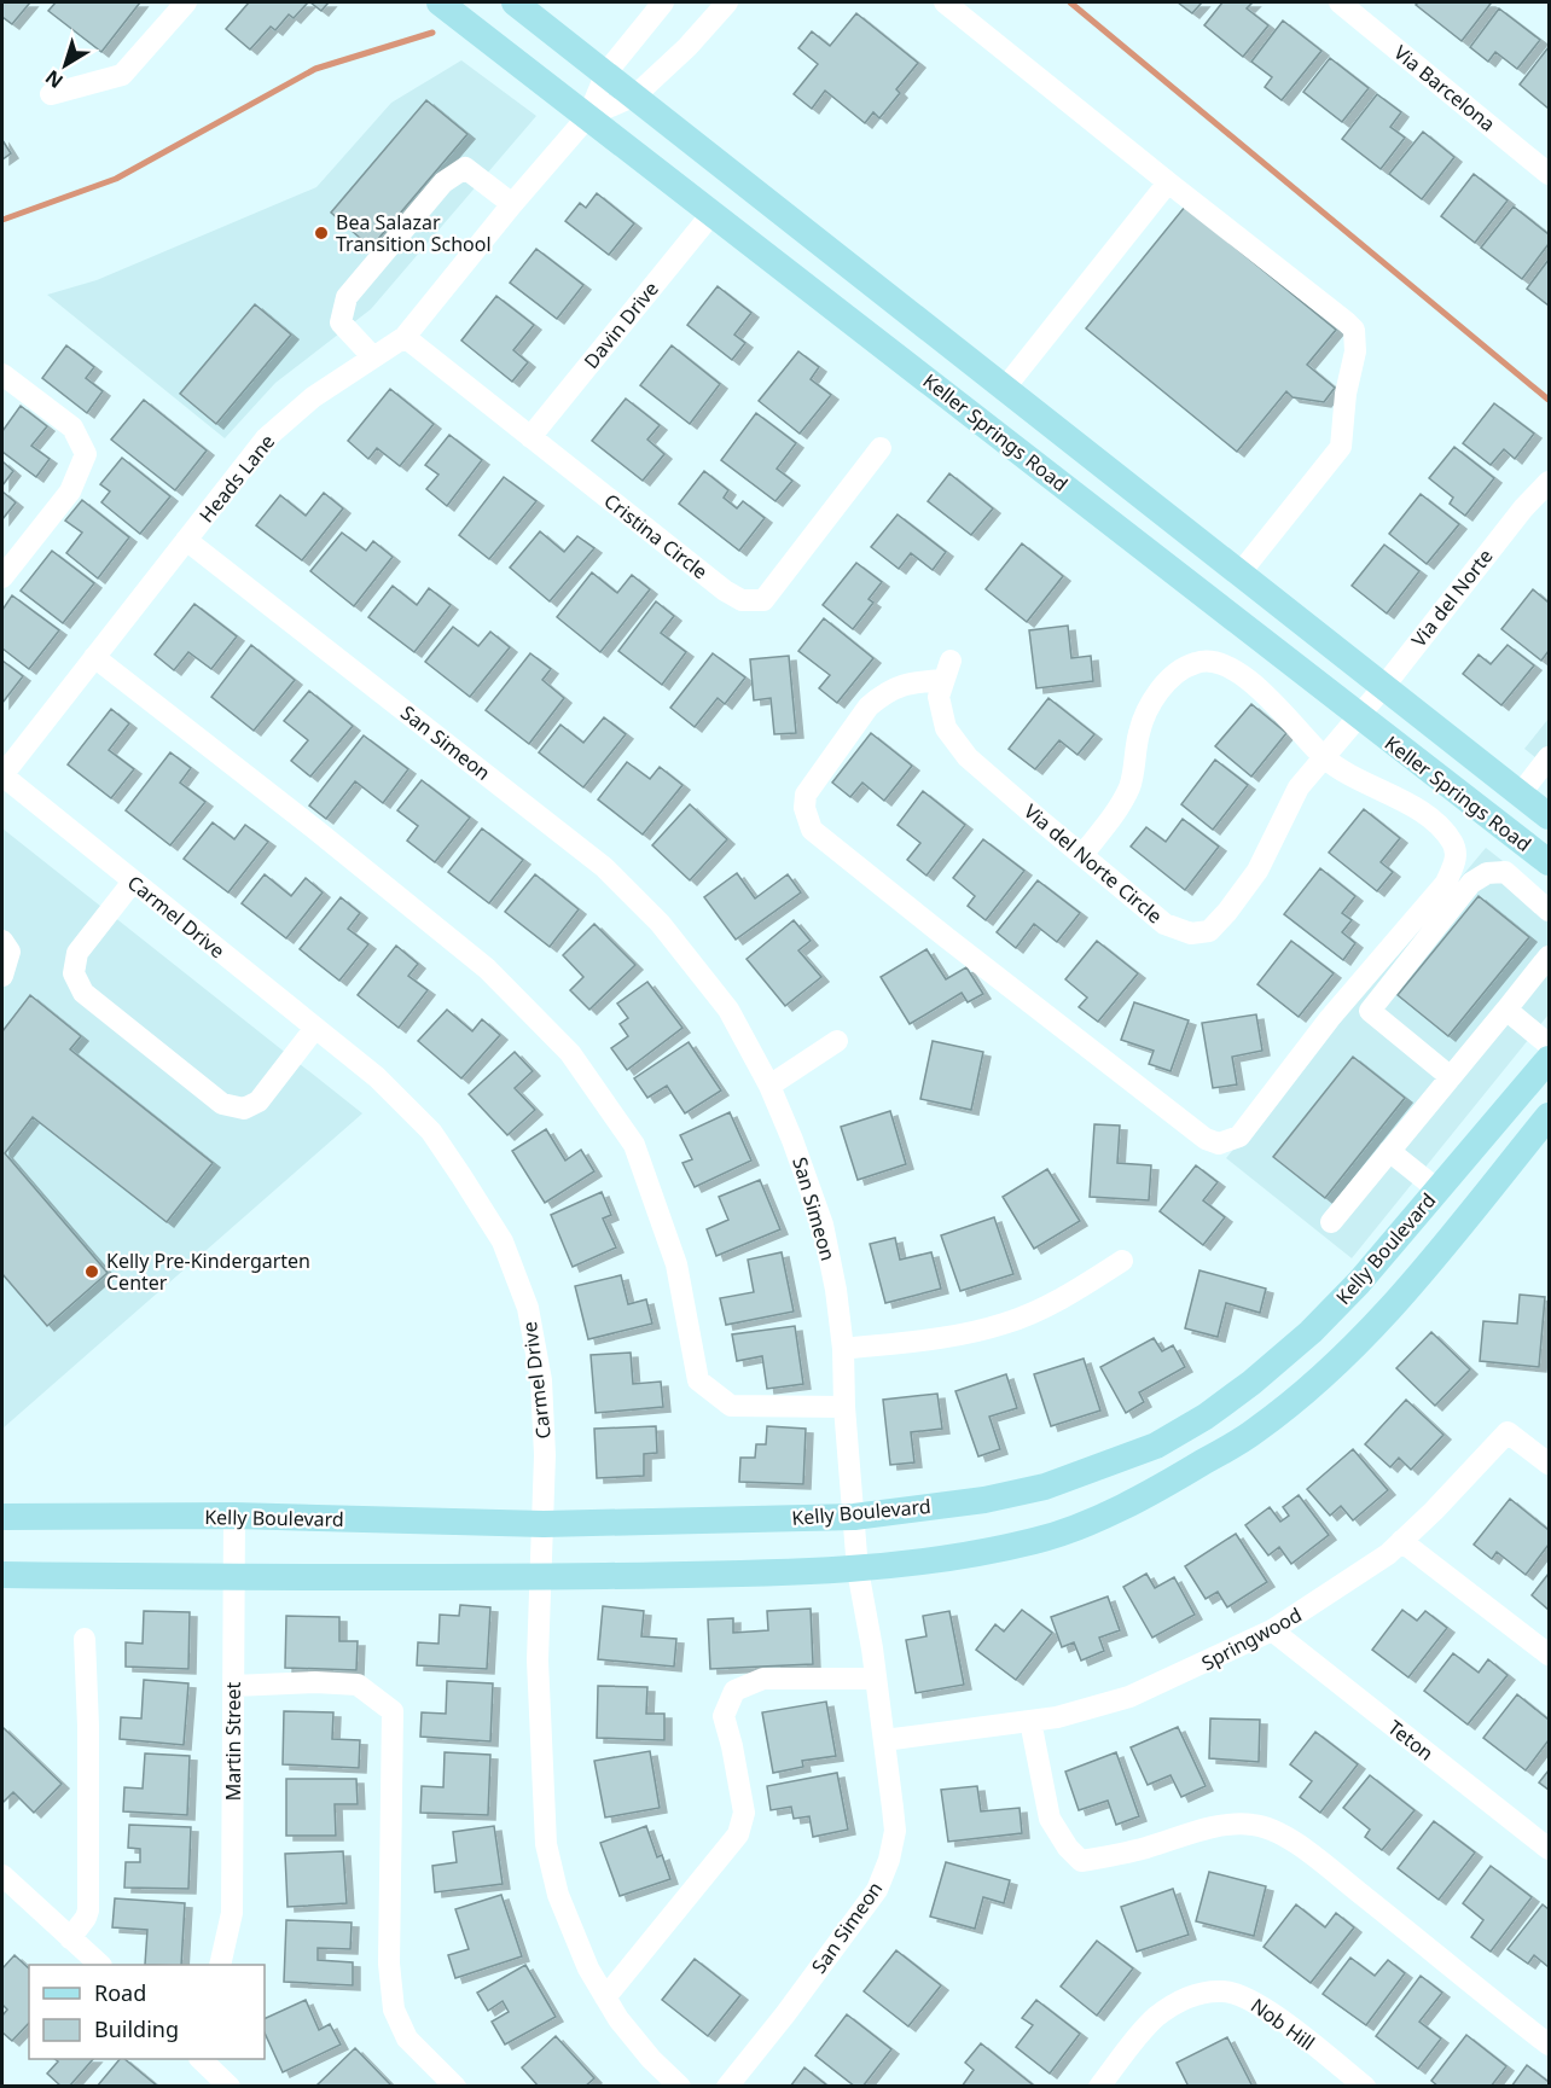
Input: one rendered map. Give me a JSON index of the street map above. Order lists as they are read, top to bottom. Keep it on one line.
{"streets":{"main road":["Keller Springs Road","Kelly Boulevard"],"street":["Via Barcelona","Davin Drive","Heads Lane","Cristina Circle","Via del Norte","San Simeon","Via del Norte Circle","Carmel Drive","Springwood","Teton","Martin Street","Nob Hill"]},"crossings":[["Davin Drive","Keller Springs Road"],["Davin Drive","Cristina Circle"],["Keller Springs Road","Heads Lane"],["Keller Springs Road","Via del Norte"],["Keller Springs Road","Via del Norte Circle"],["Heads Lane","Cristina Circle"],["Heads Lane","San Simeon"],["Heads Lane","Carmel Drive"],["Via del Norte","Via del Norte Circle"],["San Simeon","Kelly Boulevard"],["San Simeon","Springwood"],["Carmel Drive","Kelly Boulevard"],["Kelly Boulevard","Martin Street"],["Springwood","Teton"]],"places":["Bea Salazar Transition School","Kelly Pre-Kindergarten Center"],"legend":["Road","Building"],"north":"bottom left"}
